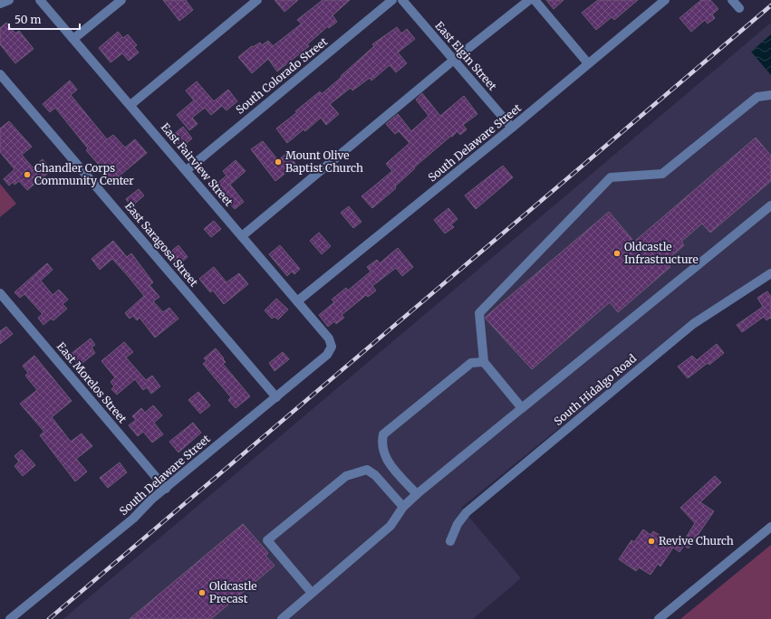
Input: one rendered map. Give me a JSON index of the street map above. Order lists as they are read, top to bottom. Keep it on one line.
{"streets":{"street":["East Elgin Street","South Colorado Street","South Delaware Street","East Fairview Street","East Saragosa Street","East Morelos Street","South Hidalgo Road"]},"crossings":[["East Elgin Street","South Delaware Street"],["South Colorado Street","East Fairview Street"],["South Delaware Street","East Fairview Street"],["South Delaware Street","East Saragosa Street"],["South Delaware Street","East Morelos Street"]],"places":["Mount Olive Baptist Church","Chandler Corps Community Center","Oldcastle Infrastructure","Revive Church","Oldcastle Precast"],"scale_bar":"50 m"}
